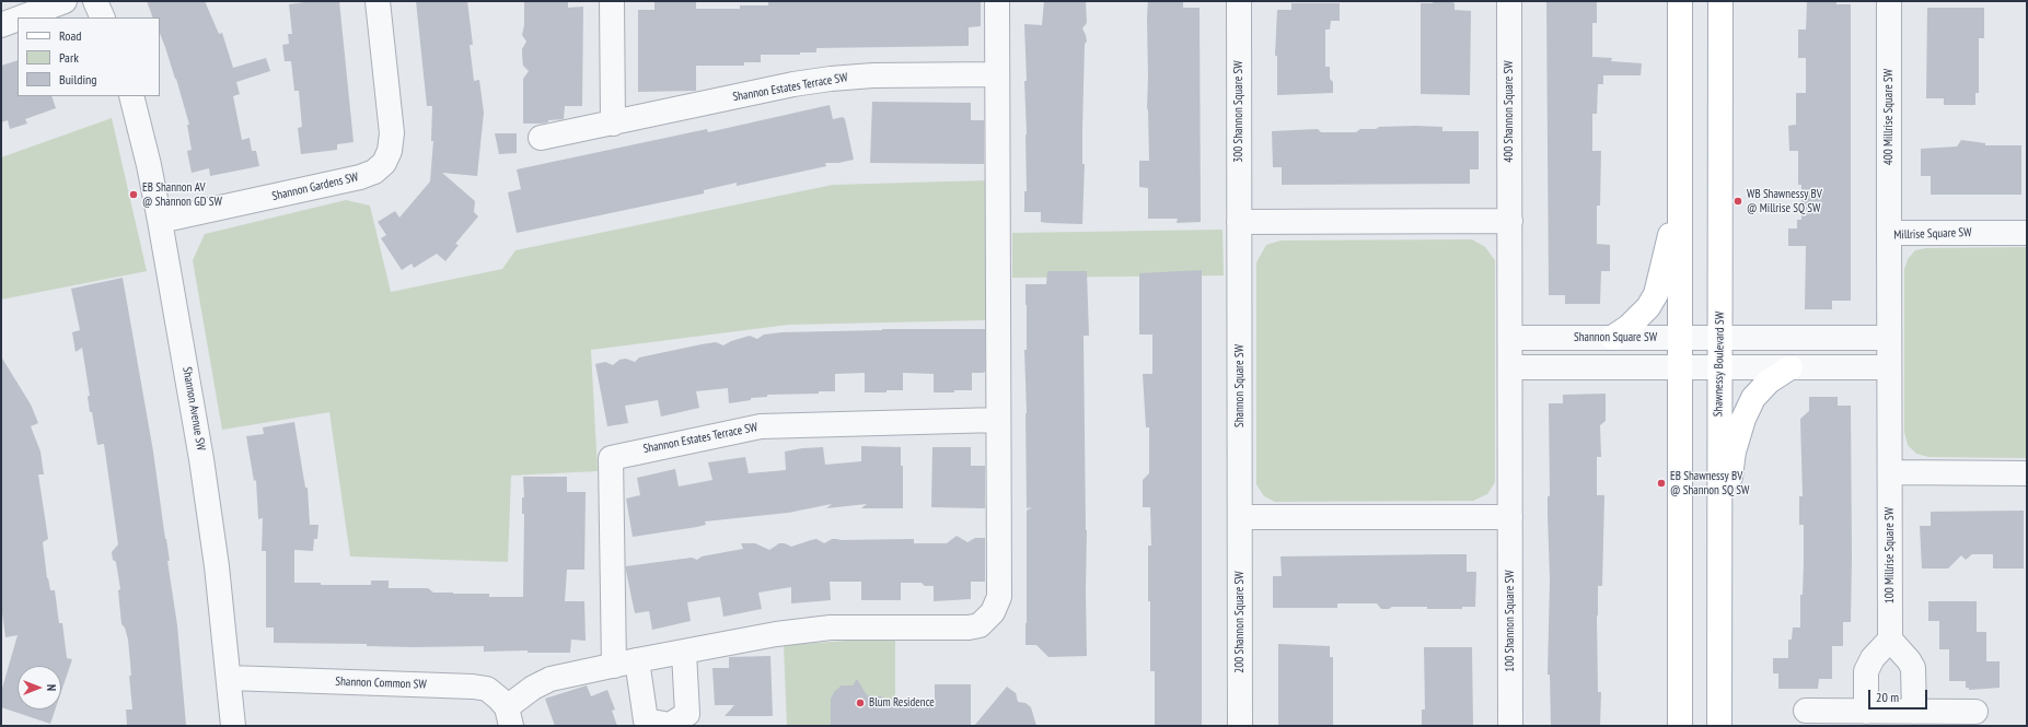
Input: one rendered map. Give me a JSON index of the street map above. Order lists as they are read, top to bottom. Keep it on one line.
{"streets":{"main road":["Shawnessy Boulevard SW"],"street":["Shannon Estates Terrace SW","300 Shannon Square SW","400 Shannon Square SW","400 Millrise Square SW","Shannon Gardens SW","Millrise Square SW","Shannon Square SW","Shannon Avenue SW","100 Millrise Square SW","100 Shannon Square SW","200 Shannon Square SW","Shannon Common SW"]},"crossings":[["300 Shannon Square SW","Shannon Square SW"],["400 Millrise Square SW","Millrise Square SW"],["Shannon Gardens SW","Shannon Avenue SW"],["Millrise Square SW","100 Millrise Square SW"],["Shannon Square SW","Shawnessy Boulevard SW"],["Shannon Square SW","200 Shannon Square SW"],["Shannon Avenue SW","Shannon Common SW"]],"places":["EB Shannon AV @ Shannon GD SW","WB Shawnessy BV @ Millrise SQ SW","EB Shawnessy BV @ Shannon SQ SW","Blum Residence"],"legend":["Road","Park","Building"],"scale_bar":"20 m","north":"right"}
